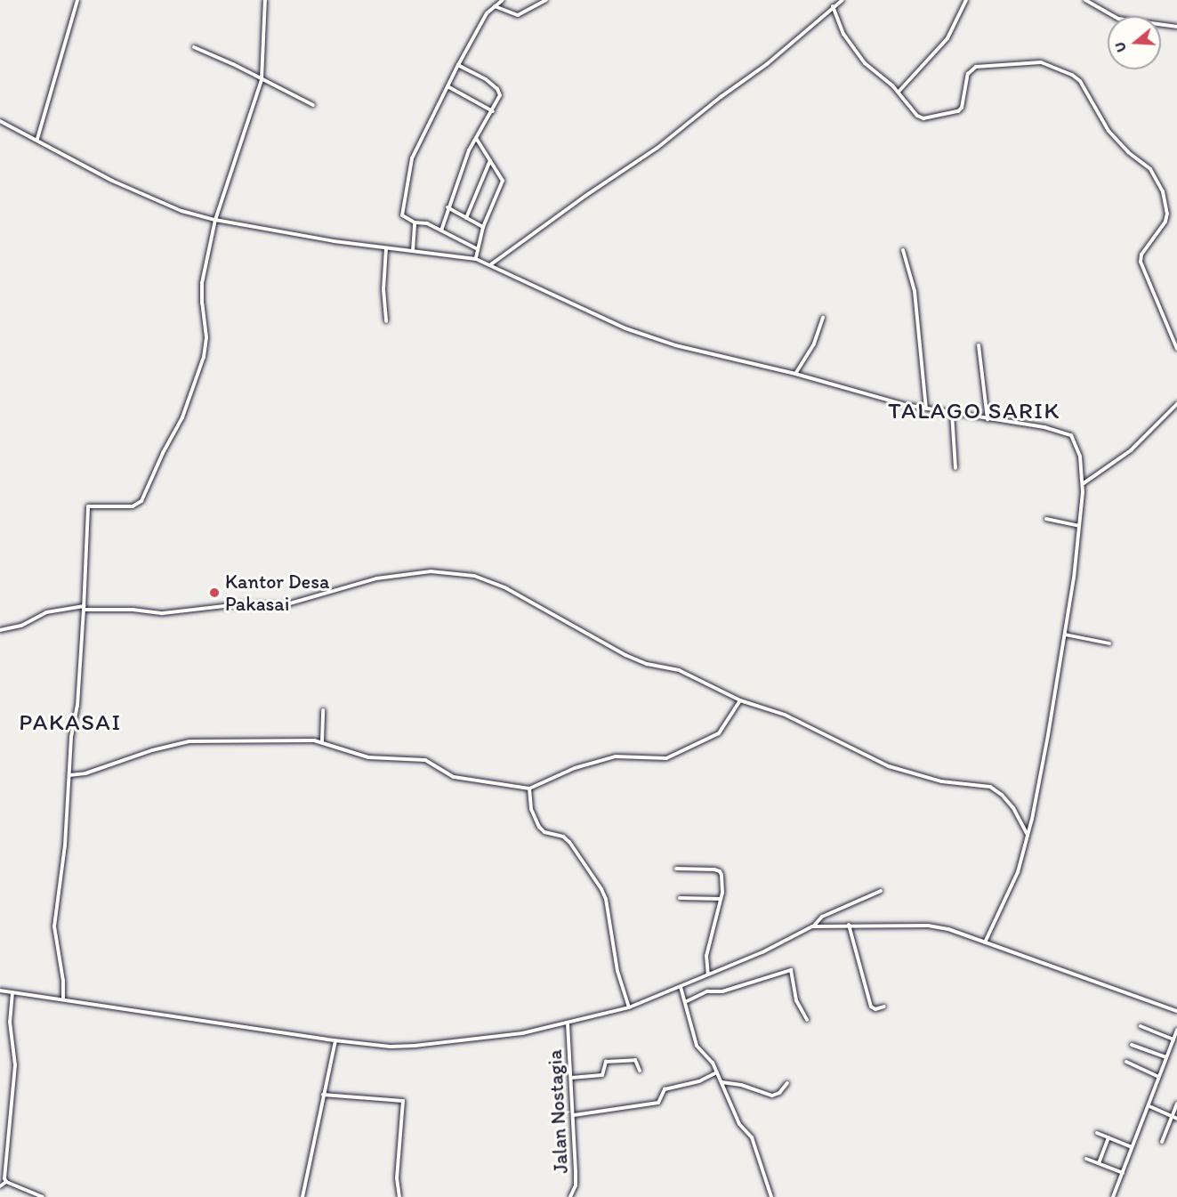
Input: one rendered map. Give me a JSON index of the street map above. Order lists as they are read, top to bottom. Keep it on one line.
{"streets":{"street":["Jalan Nostagia"]},"districts":["TALAGO SARIK","PAKASAI"],"places":["Kantor Desa Pakasai"],"north":"left"}
